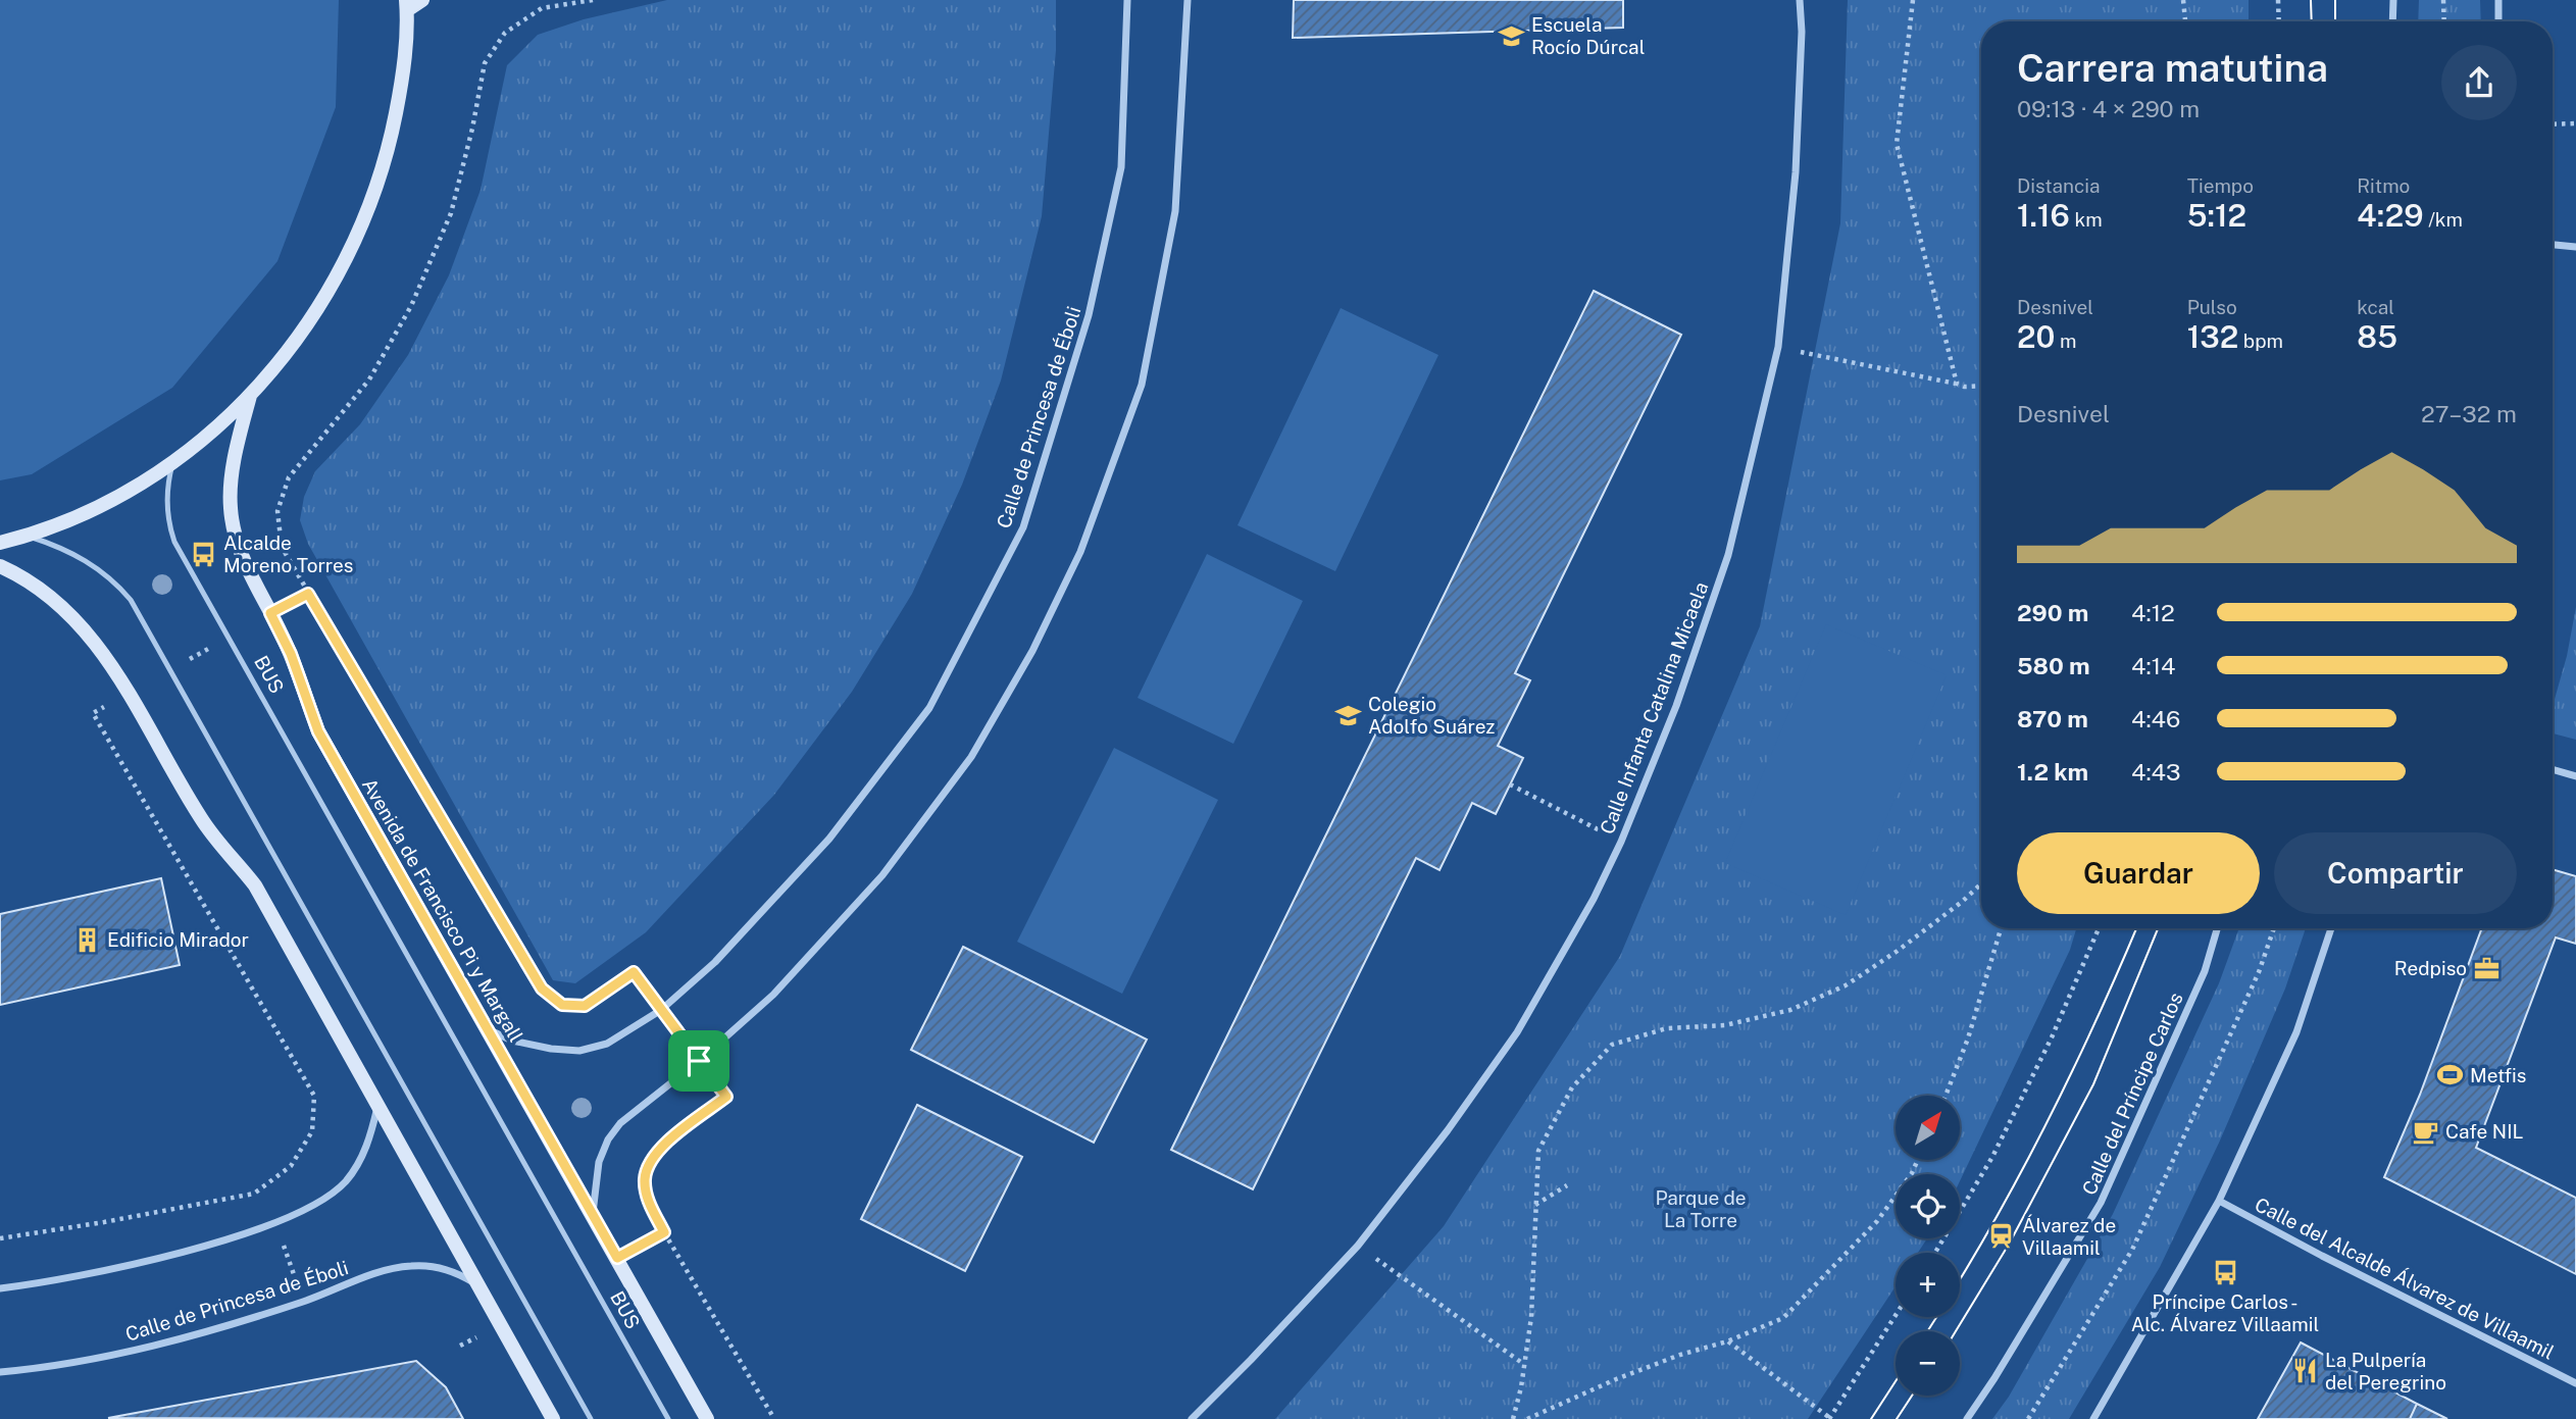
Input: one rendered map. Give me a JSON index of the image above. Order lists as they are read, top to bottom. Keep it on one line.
{"streets":{"street":["Calle de Princesa de Éboli","Calle Infanta Catalina Micaela","Avenida de Francisco Pi y Margall","Calle del Príncipe Carlos","Calle del Alcalde Álvarez de Villaamil"],"lane":["BUS"]},"crossings":[["Calle de Princesa de Éboli","Avenida de Francisco Pi y Margall"]],"parks":["Parque de La Torre"],"places":{"school or university":["Escuela Rocío Dúrcal","Colegio Adolfo Suárez"],"bus stop":["Alcalde Moreno Torres","Príncipe Carlos - Alc. Álvarez Villaamil"],"building":["Edificio Mirador"],"office":["Redpiso"],"sports":["Metfis"],"cafe":["Cafe NIL"],"station":["Álvarez de Villaamil"],"restaurant":["La Pulpería del Peregrino"]},"north":"top right","page":{"heading":["Carrera matutina","09:13 · 4 × 290 m"],"stats":[["Distancia","1.16 km"],["Tiempo","5:12"],["Ritmo","4:29 /km"],["Desnivel","20 m"],["Pulso","132 bpm"],["kcal","85"]],"chart":["Desnivel","27–32 m"],"list":[{"name":"290 m","note":"4:12"},{"name":"580 m","note":"4:14"},{"name":"870 m","note":"4:46"},{"name":"1.2 km","note":"4:43"}],"buttons":["Guardar","Compartir"],"map_buttons":["+","−"]}}
